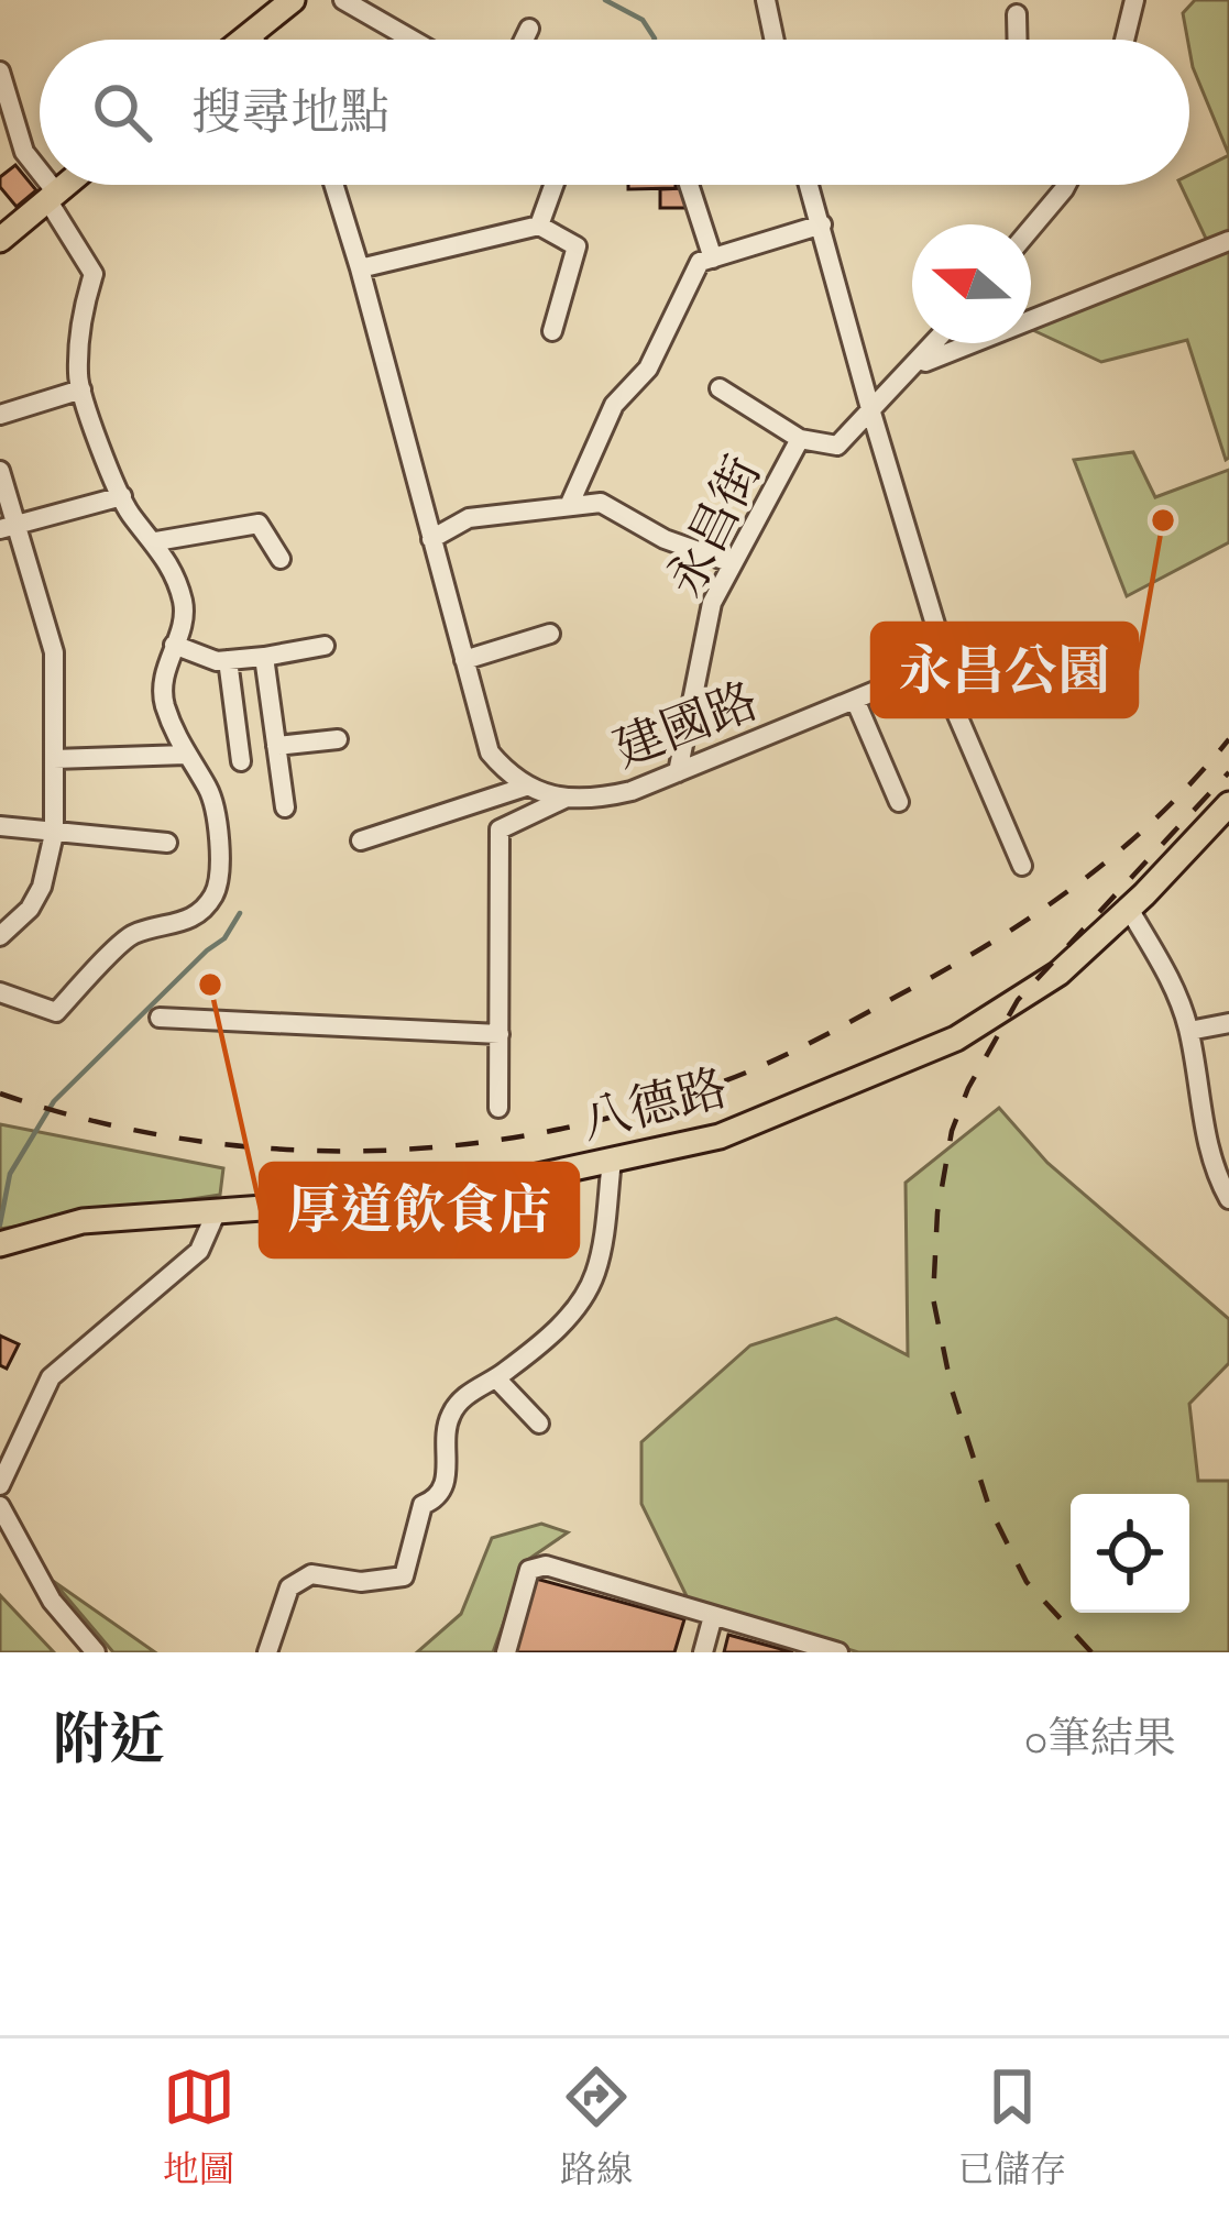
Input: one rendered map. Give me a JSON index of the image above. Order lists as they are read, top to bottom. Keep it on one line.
{"streets":{"main road":["八德路"],"street":["永昌街","建國路"]},"crossings":[["永昌街","建國路"]],"places":["永昌公園","厚道飲食店"],"north":"left","page":{"search":"搜尋地點","heading":["附近","0筆結果"],"nav":["地圖","路線","已儲存"]}}
